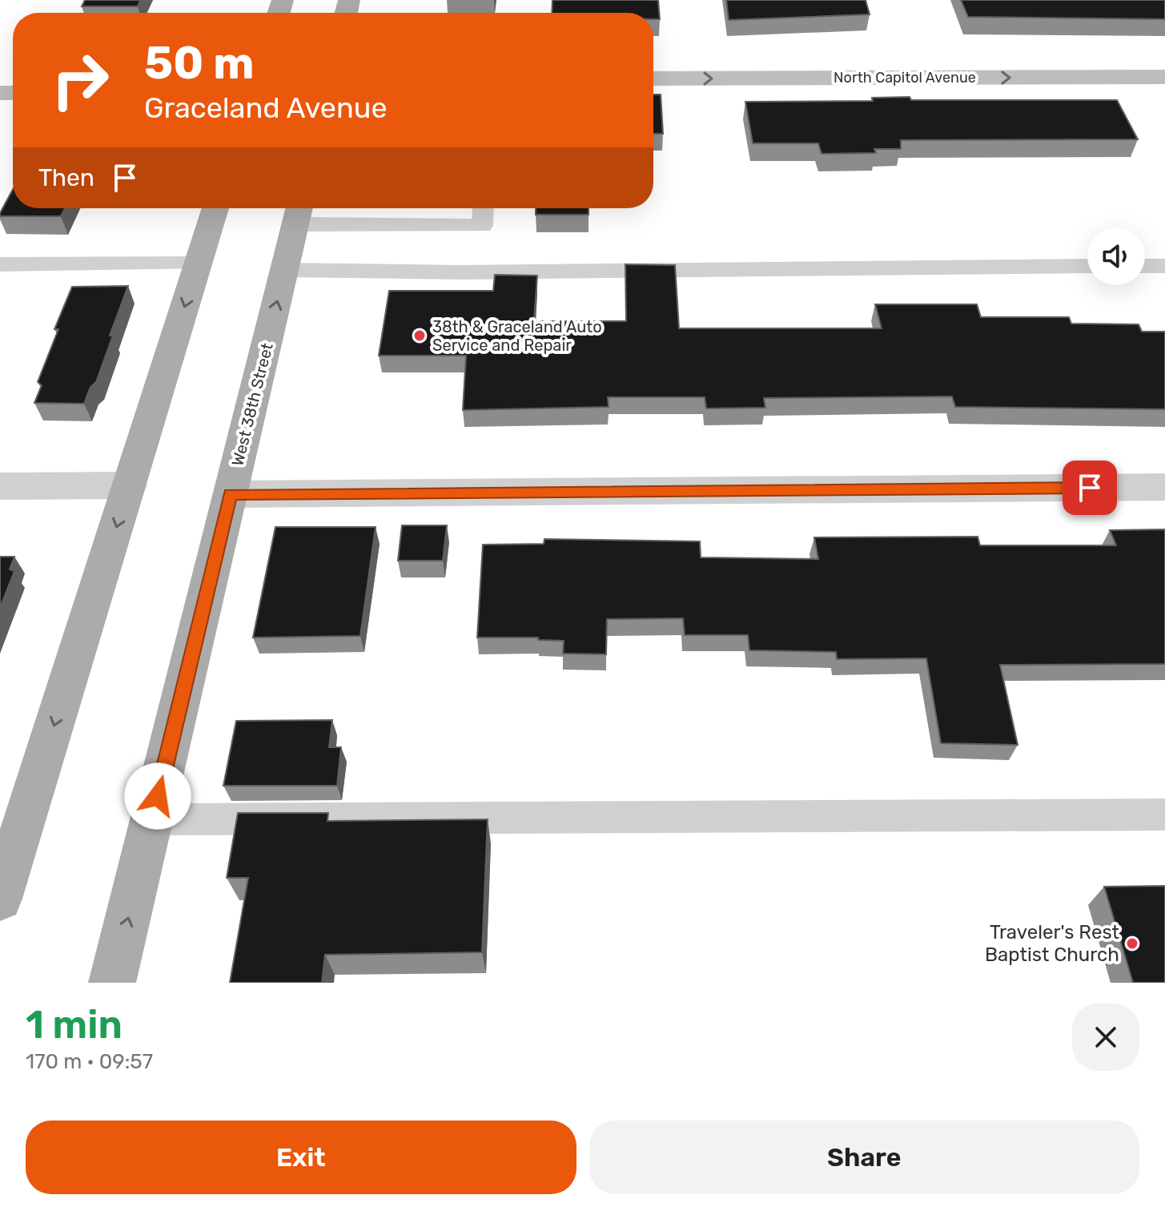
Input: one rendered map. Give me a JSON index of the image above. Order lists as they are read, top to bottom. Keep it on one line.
{"streets":{"main road":["North Capitol Avenue","West 38th Street"]},"one_way":["North Capitol Avenue"],"places":["38th & Graceland Auto Service and Repair","Traveler's Rest Baptist Church"],"page":{"turn":["50 m","Graceland Avenue"],"then":"Then","heading":["1 min","170 m · 09:57"],"buttons":["Exit","Share"]}}
